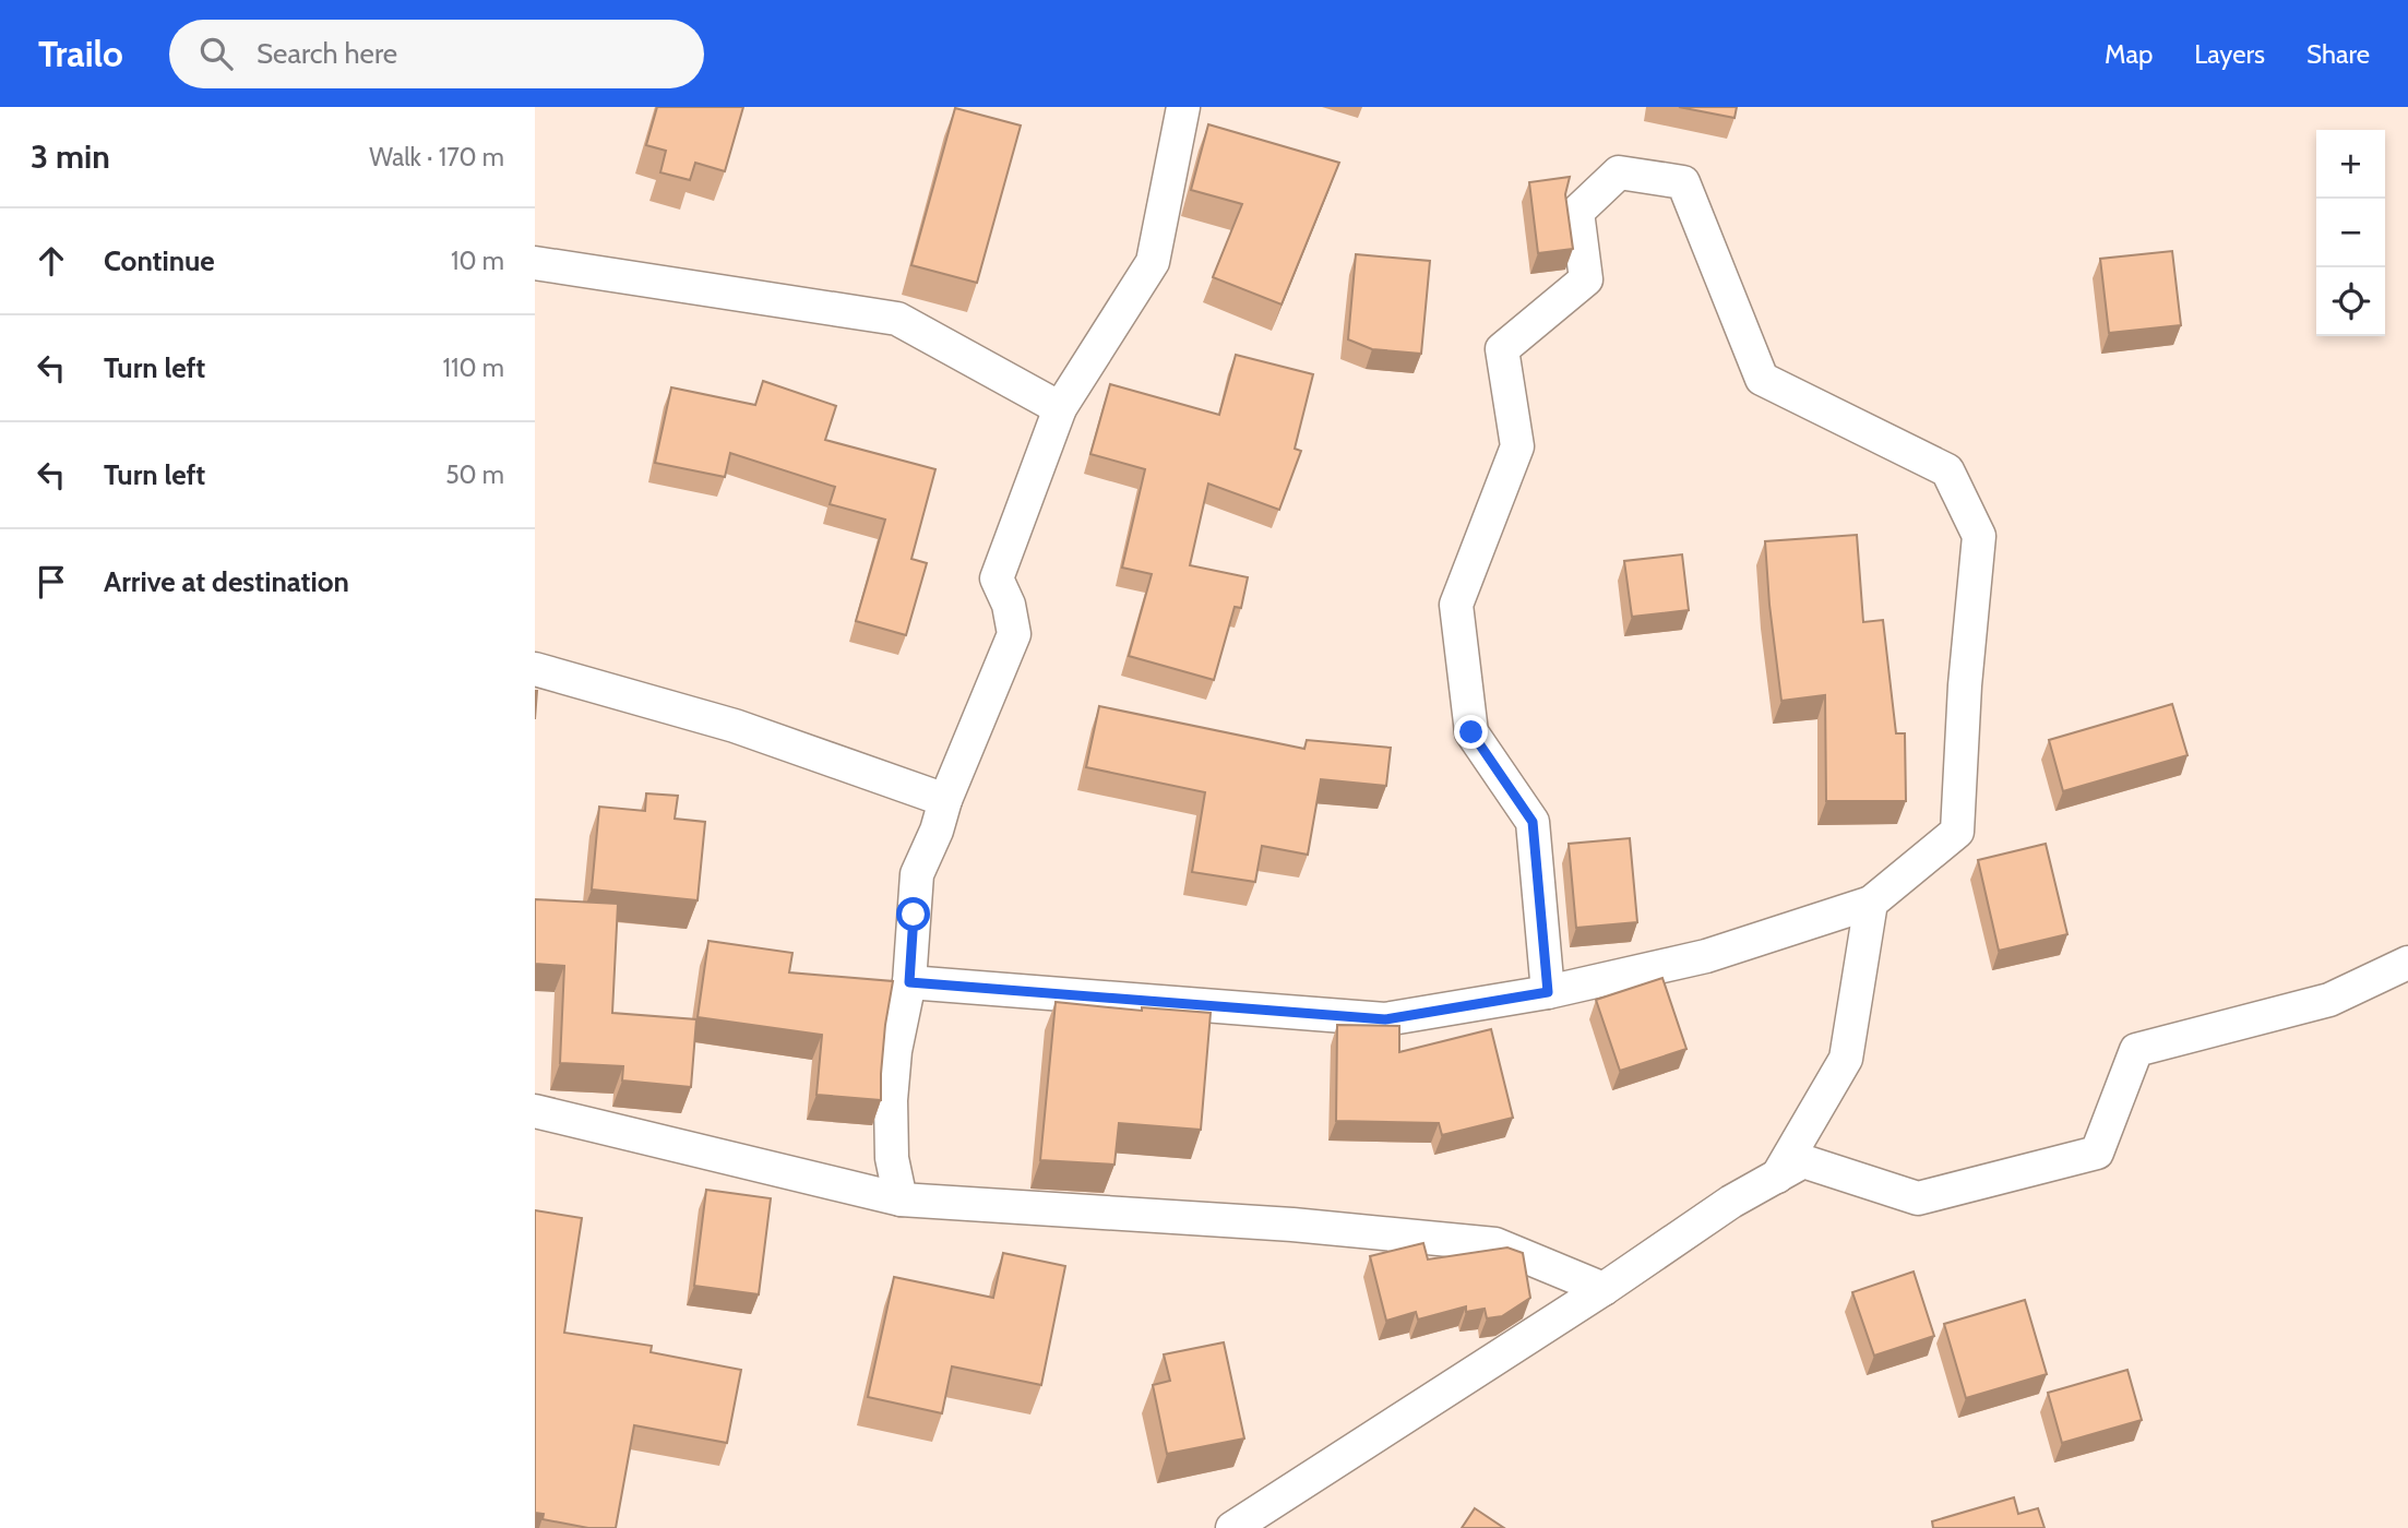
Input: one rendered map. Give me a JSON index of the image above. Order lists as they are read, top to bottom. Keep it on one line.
{"page":{"header":"Trailo","search":"Search here","nav":["Map","Layers","Share"],"heading":["3 min","Walk · 170 m"],"map_buttons":["+","−"],"list":[["Continue","10 m"],["Turn left","110 m"],["Turn left","50 m"],"Arrive at destination"]}}
